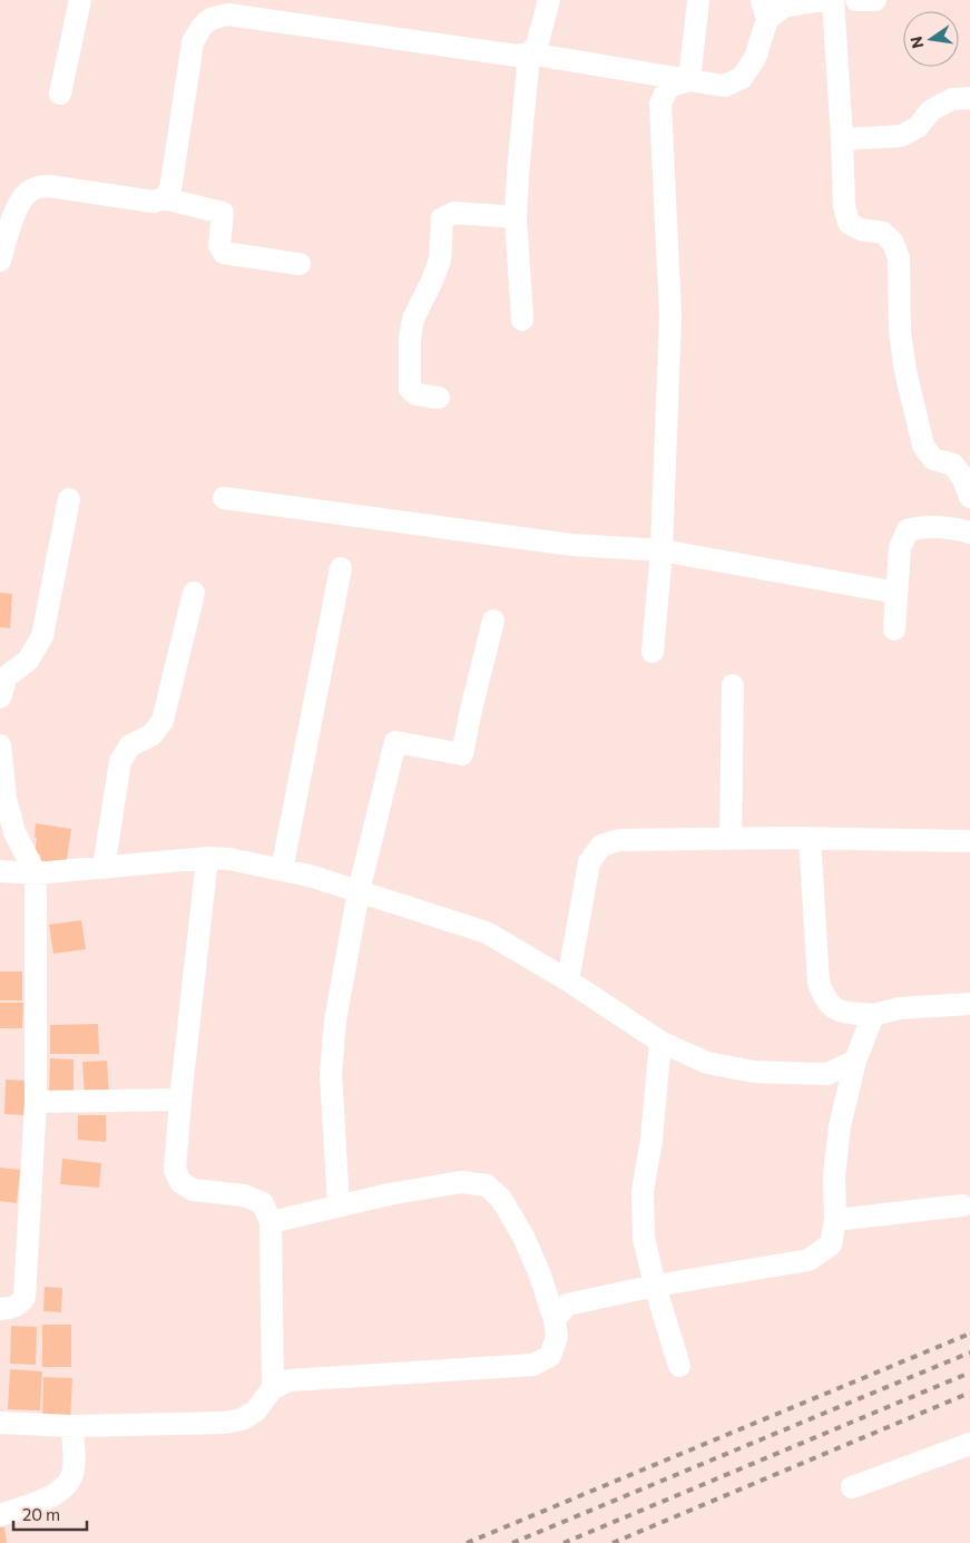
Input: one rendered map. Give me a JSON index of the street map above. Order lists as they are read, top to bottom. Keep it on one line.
{"scale_bar":"20 m","north":"left"}
